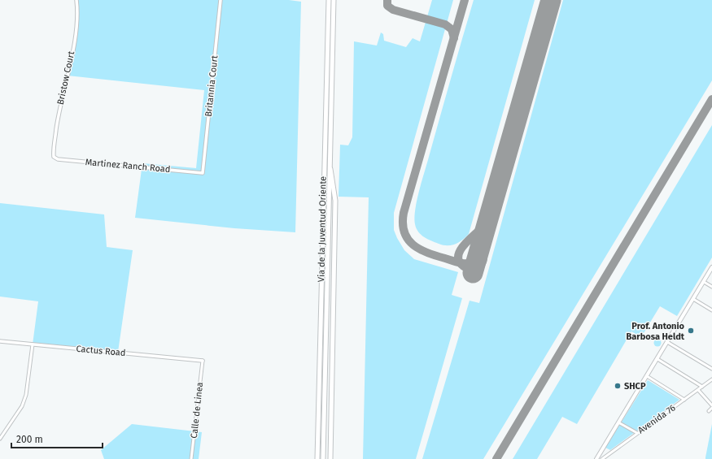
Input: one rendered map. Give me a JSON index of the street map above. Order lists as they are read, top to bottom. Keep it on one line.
{"streets":{"highway":["Via de la Juventud Oriente"],"street":["Bristow Court","Britannia Court","Martinez Ranch Road","Cactus Road","Calle de Linea","Avenida 76"]},"crossings":[["Bristow Court","Martinez Ranch Road"],["Britannia Court","Martinez Ranch Road"],["Cactus Road","Calle de Linea"]],"places":["Prof. Antonio Barbosa Heldt","SHCP"],"scale_bar":"200 m"}
